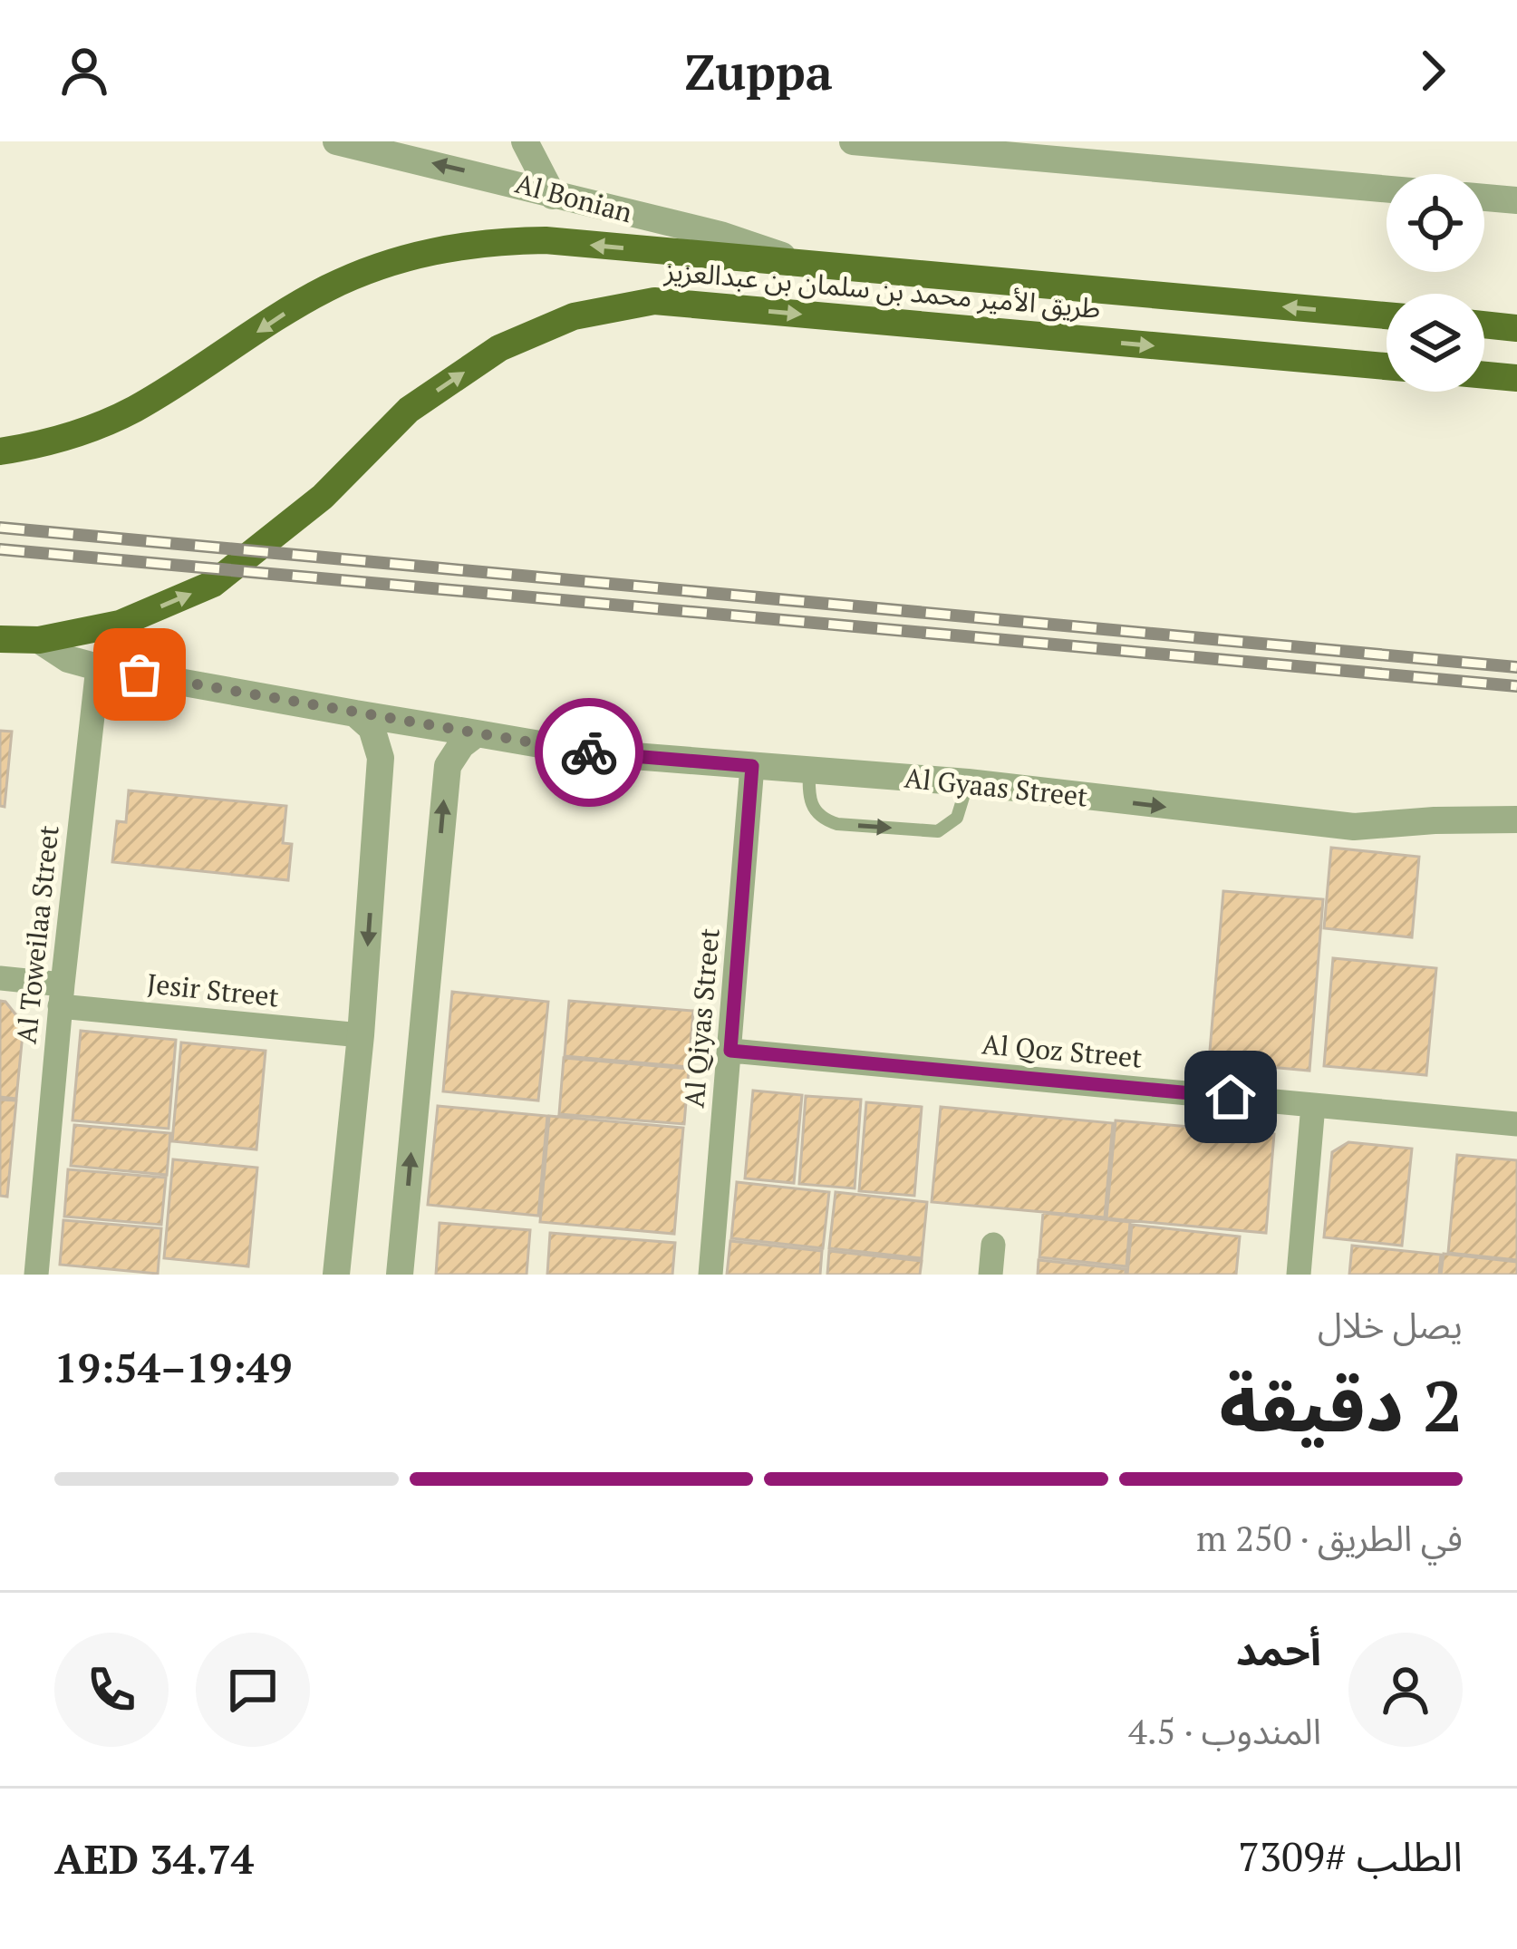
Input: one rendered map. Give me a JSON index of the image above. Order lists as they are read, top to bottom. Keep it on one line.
{"streets":{"main road":["طريق الأمير محمد بن سلمان بن عبدالعزيز"],"street":["Al Bonian","Al Gyaas Street","Al Toweilaa Street","Jesir Street","Al Qiyas Street","Al Qoz Street"]},"crossings":[["Al Bonian","طريق الأمير محمد بن سلمان بن عبدالعزيز"],["طريق الأمير محمد بن سلمان بن عبدالعزيز","Al Gyaas Street"],["Al Gyaas Street","Al Toweilaa Street"],["Al Gyaas Street","Al Qiyas Street"],["Al Toweilaa Street","Jesir Street"],["Al Qiyas Street","Al Qoz Street"]],"one_way":["Al Bonian","Al Gyaas Street"],"page":{"header":"Zuppa","heading":["2 دقيقة","يصل خلال","19:49–19:54"],"panel":["أحمد","المندوب · 4.5","الطلب #7309","AED 34.74"],"bar":"في الطريق · 250 m"}}
